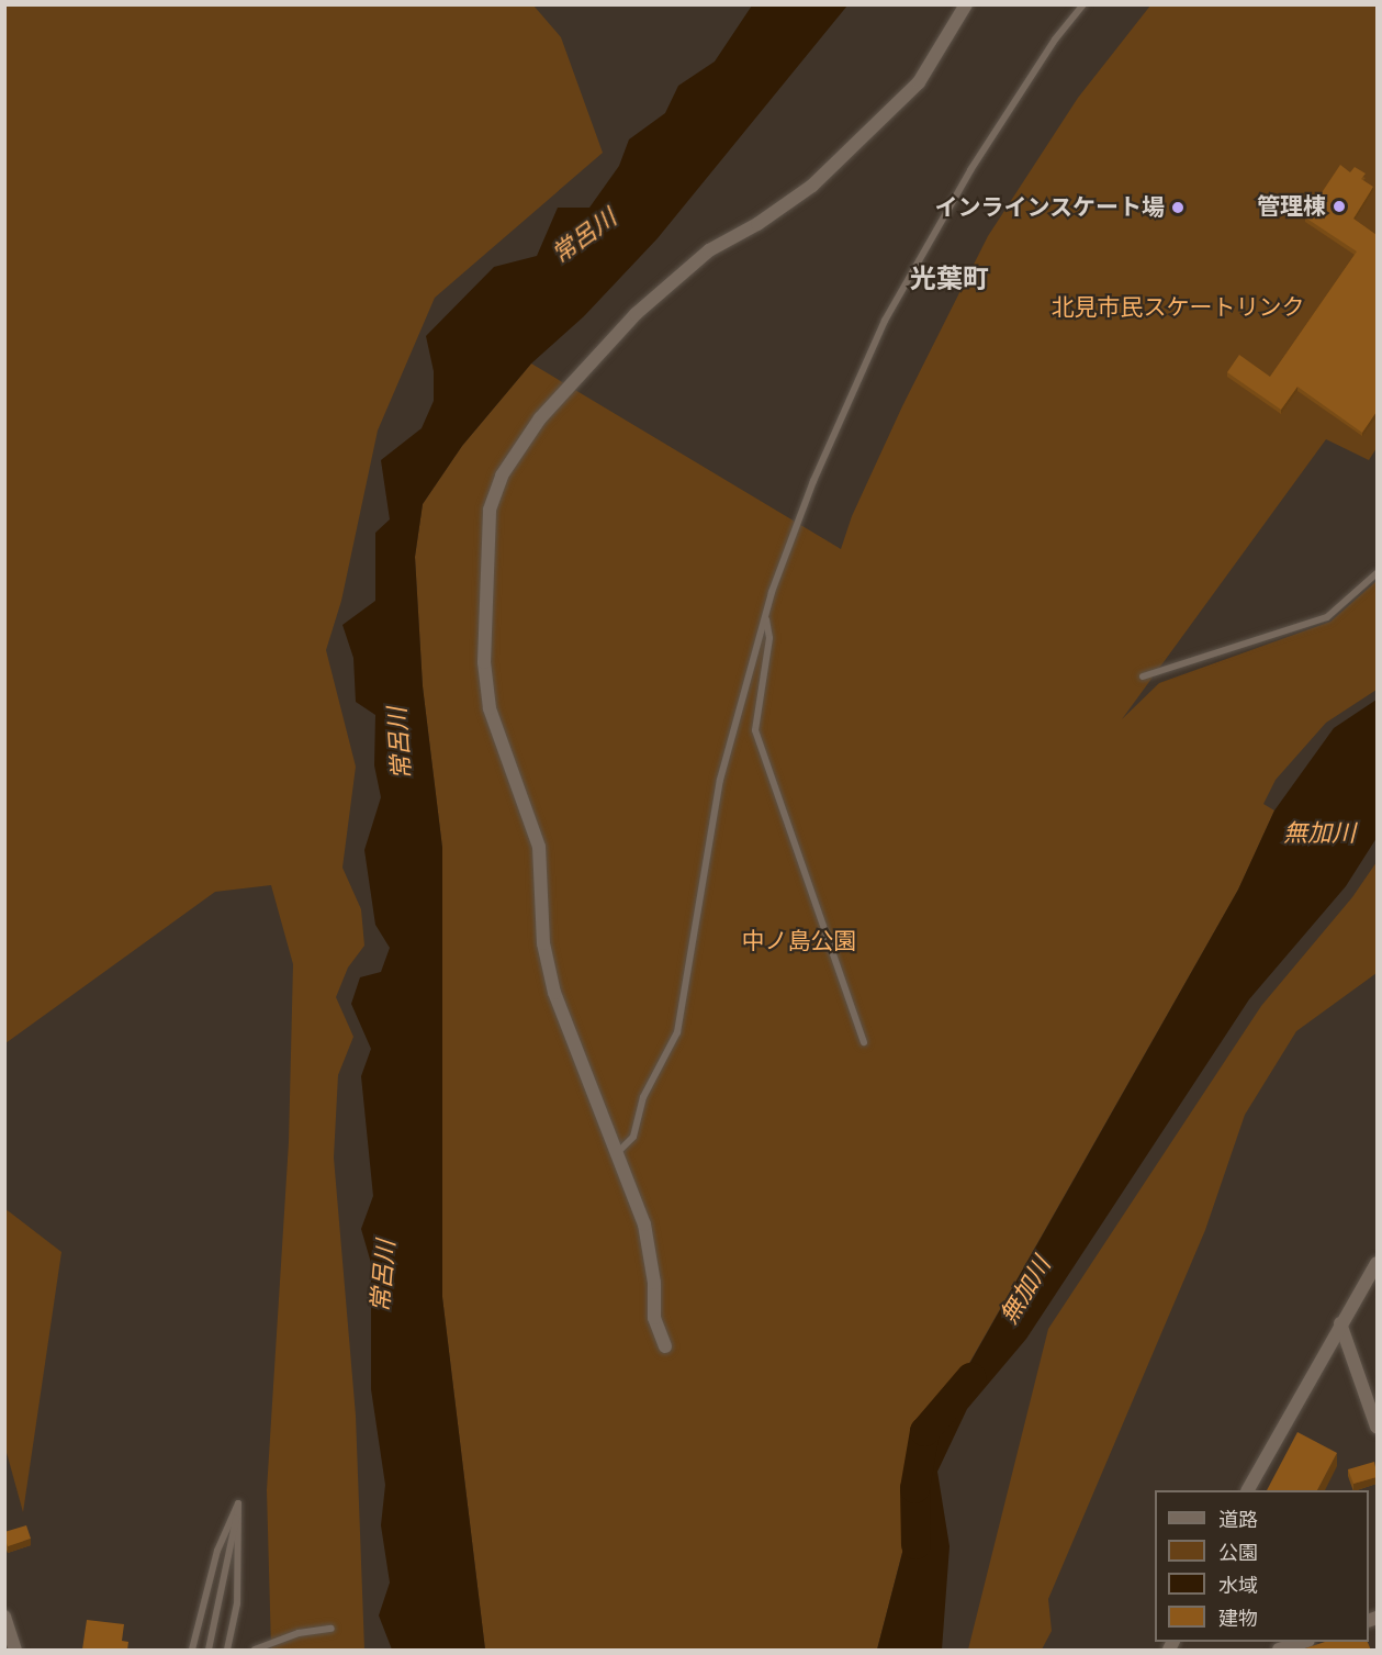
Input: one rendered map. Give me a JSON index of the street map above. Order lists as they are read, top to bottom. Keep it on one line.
{"districts":["光葉町"],"water":["常呂川","無加川"],"parks":["北見市民スケートリンク","中ノ島公園"],"places":["管理棟","インラインスケート場"],"legend":["道路","公園","水域","建物"]}
